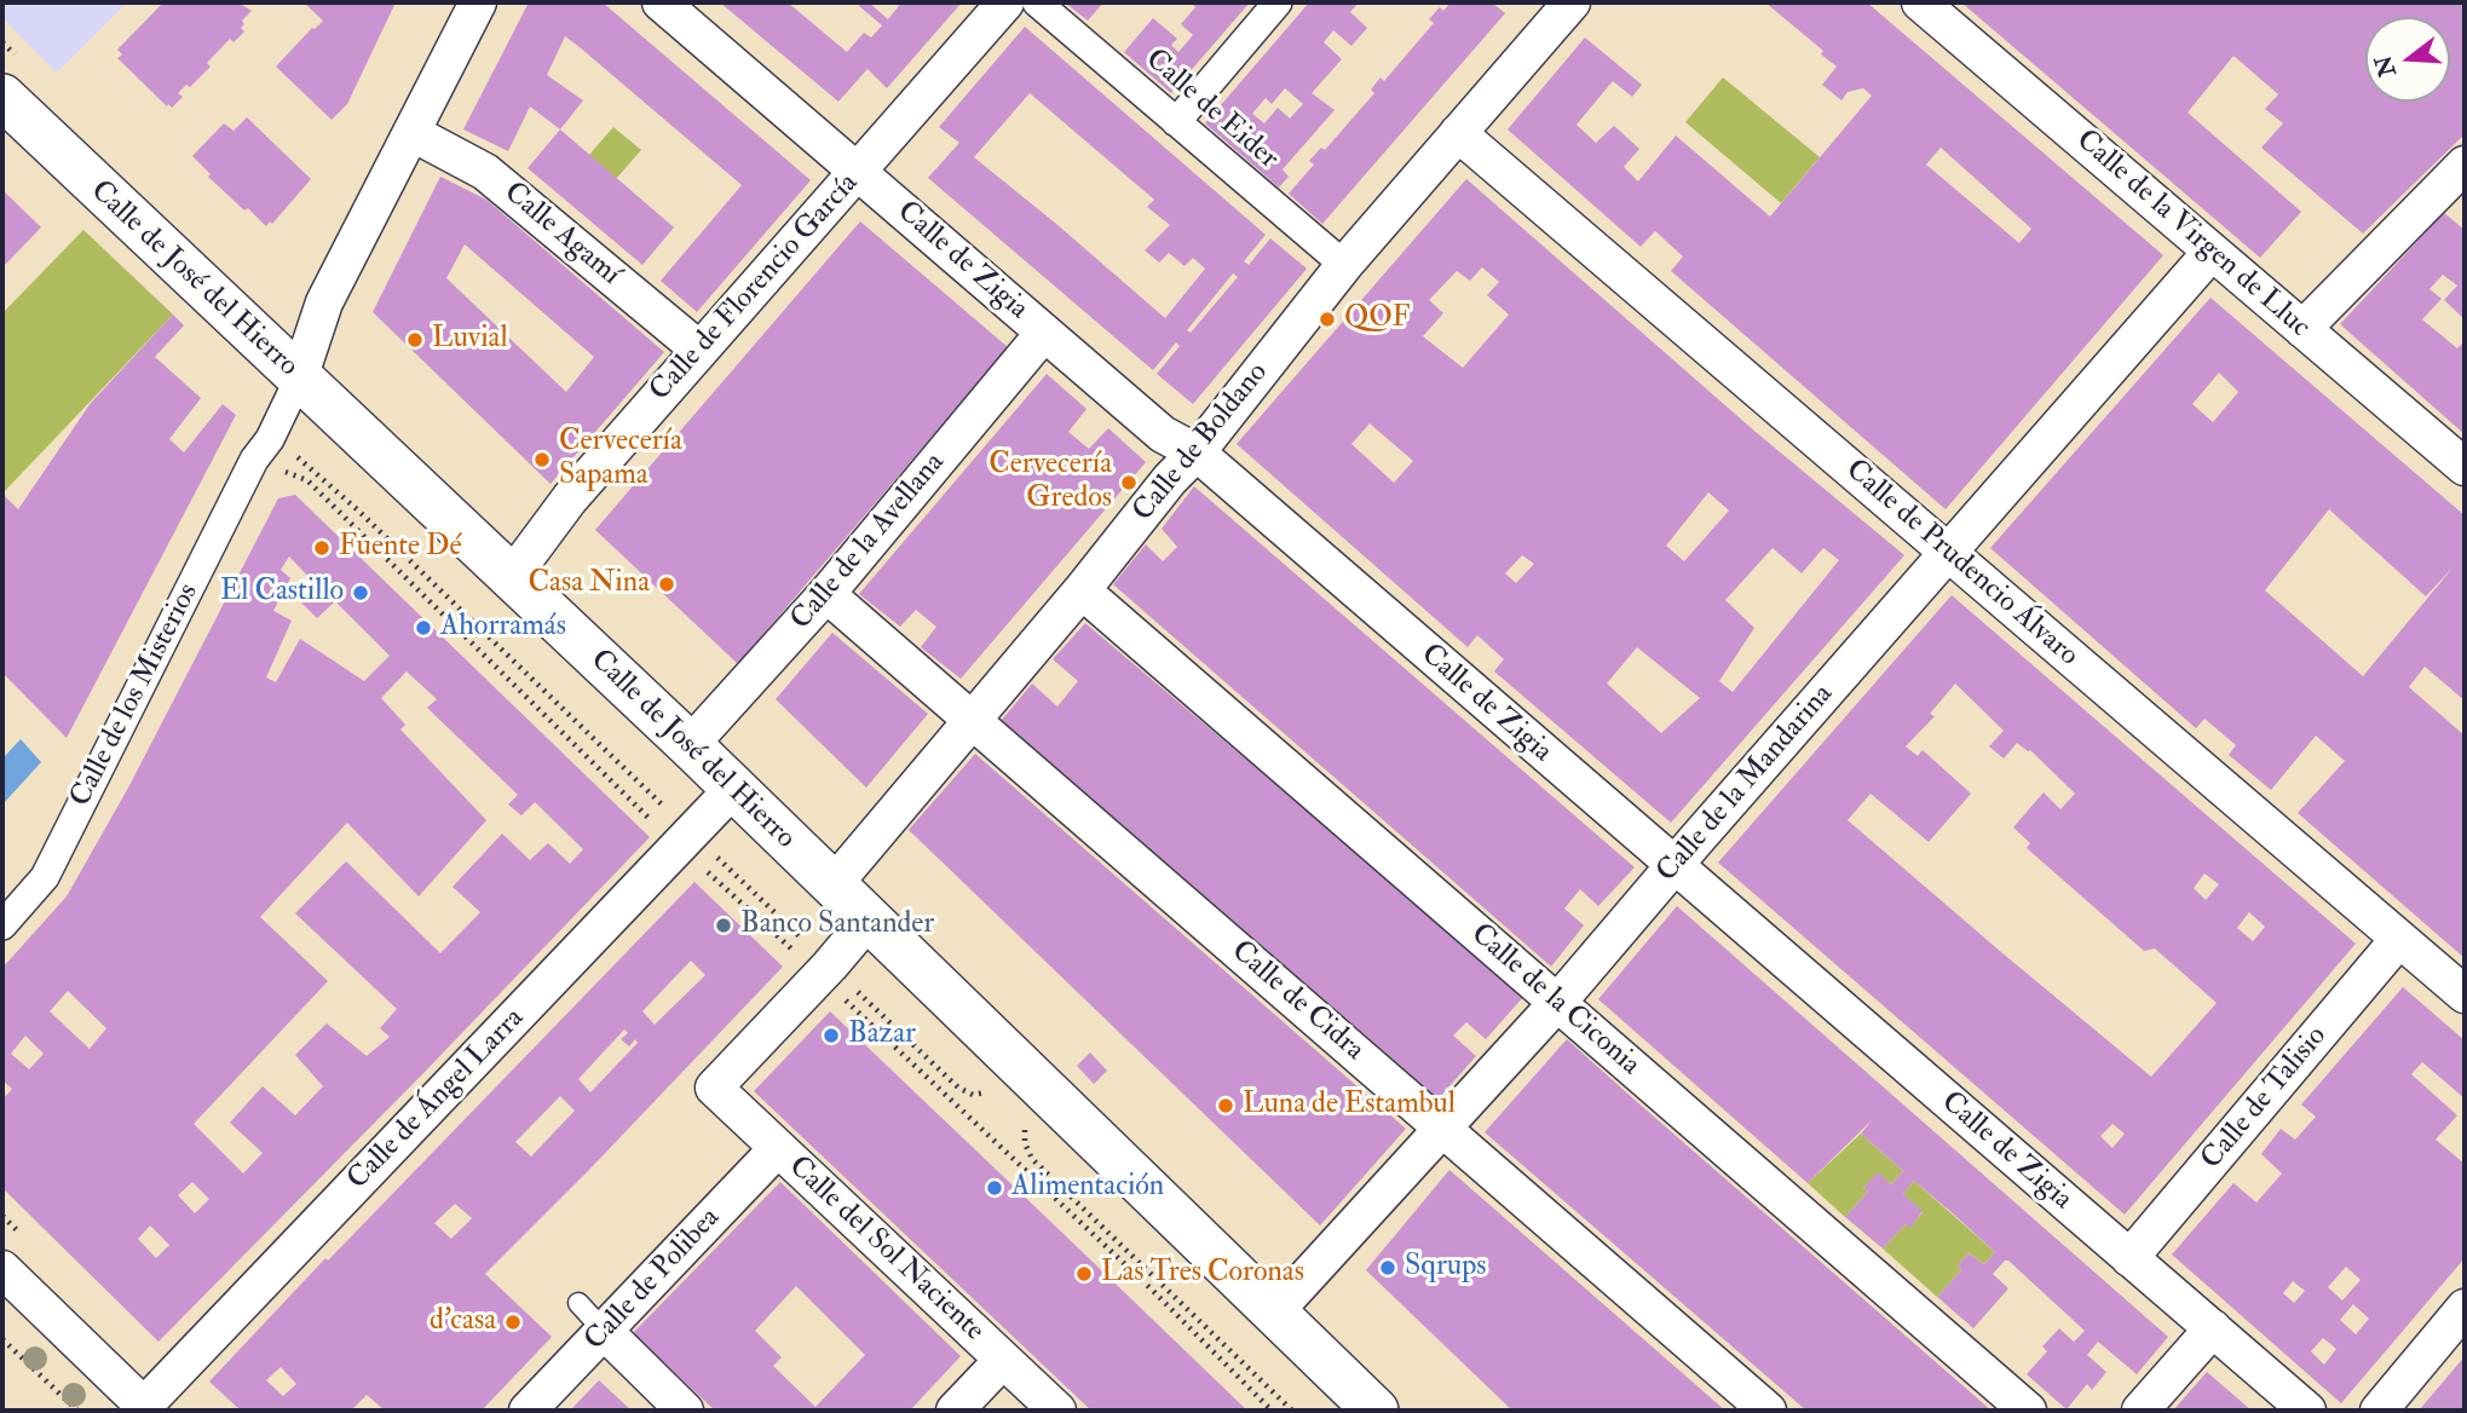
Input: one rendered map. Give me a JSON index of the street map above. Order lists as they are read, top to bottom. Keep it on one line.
{"streets":{"street":["Calle de Eider","Calle Agamí","Calle de la Virgen de Lluc","Calle de Zigia","Calle de José del Hierro","Calle de Florencio García","Calle de Boldano","Calle de la Avellana","Calle de Prudencio Álvaro","Calle de los Misterios","Calle de la Mandarina","Calle de la Ciconia","Calle de Cidra","Calle de Talisio","Calle de Ángel Larra","Calle del Sol Naciente","Calle de Polibea"]},"crossings":[["Calle de Eider","Calle de Boldano"],["Calle Agamí","Calle de Florencio García"],["Calle Agamí","Calle de los Misterios"],["Calle de la Virgen de Lluc","Calle de la Mandarina"],["Calle de Zigia","Calle de Florencio García"],["Calle de Zigia","Calle de Boldano"],["Calle de Zigia","Calle de la Avellana"],["Calle de Zigia","Calle de la Mandarina"],["Calle de Zigia","Calle de Talisio"],["Calle de José del Hierro","Calle de Florencio García"],["Calle de José del Hierro","Calle de Boldano"],["Calle de José del Hierro","Calle de la Avellana"],["Calle de José del Hierro","Calle de los Misterios"],["Calle de José del Hierro","Calle de la Mandarina"],["Calle de José del Hierro","Calle de Ángel Larra"],["Calle de José del Hierro","Calle del Sol Naciente"],["Calle de Boldano","Calle de Prudencio Álvaro"],["Calle de Boldano","Calle de la Ciconia"],["Calle de Boldano","Calle de Cidra"],["Calle de la Avellana","Calle de Cidra"],["Calle de Prudencio Álvaro","Calle de la Mandarina"],["Calle de Prudencio Álvaro","Calle de Talisio"],["Calle de la Mandarina","Calle de la Ciconia"],["Calle de la Mandarina","Calle de Cidra"],["Calle del Sol Naciente","Calle de Polibea"]],"places":["QOF","Luvial","Cervecería Sapama","Cervecería Gredos","Fuente Dé","Casa Nina","El Castillo","Ahorramás","Banco Santander","Bazar","Luna de Estambul","Alimentación","Sqrups","Las Tres Coronas","d'casa"],"north":"left"}
